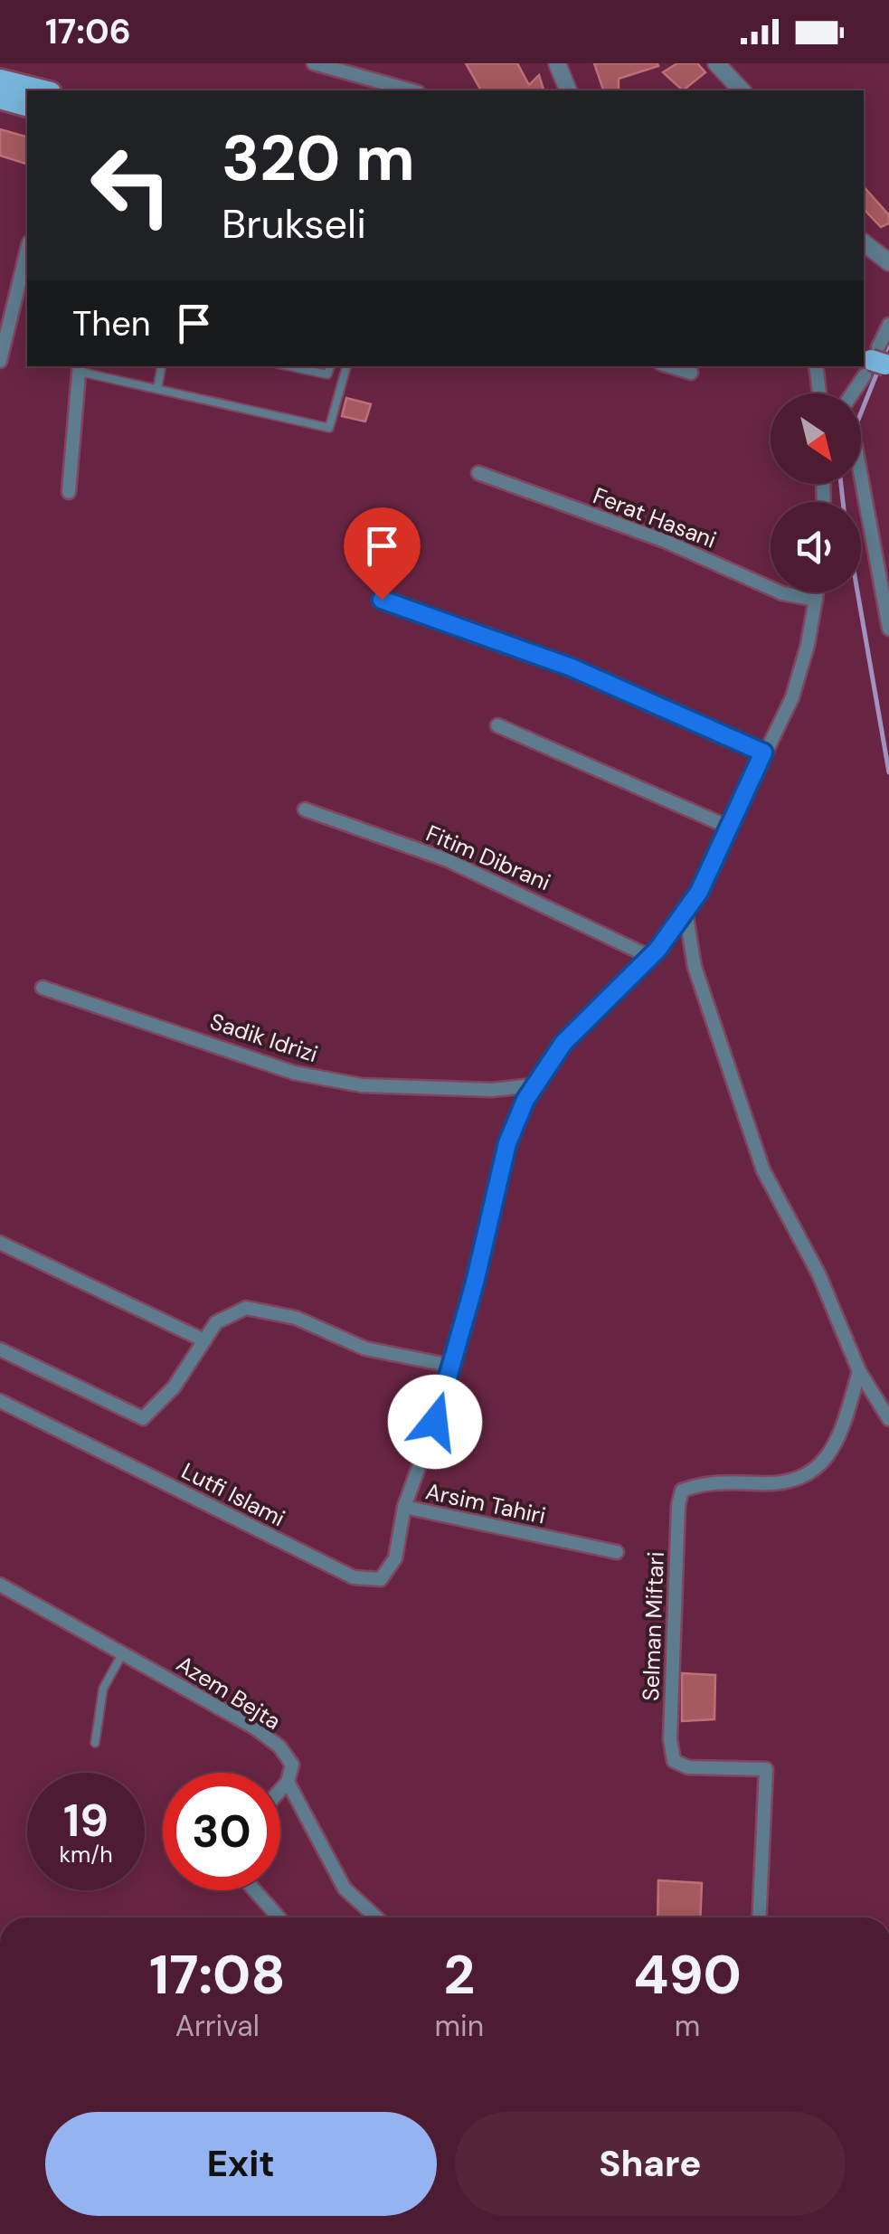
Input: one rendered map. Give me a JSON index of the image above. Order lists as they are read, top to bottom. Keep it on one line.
{"streets":{"street":["Ferat Hasani","Fitim Dibrani","Sadik Idrizi","Lutfi Islami","Arsim Tahiri","Selman Miftari","Azem Bejta"]},"crossings":[["Ferat Hasani","Arsim Tahiri"],["Fitim Dibrani","Arsim Tahiri"],["Sadik Idrizi","Arsim Tahiri"],["Lutfi Islami","Arsim Tahiri"]],"north":"bottom right","page":{"status":"17:06","turn":["320 m","Brukseli"],"then":"Then","speed":"19 km/h","limit":"30","eta":["17:08","Arrival","2","min","490","m"],"buttons":["Exit","Share"]}}
